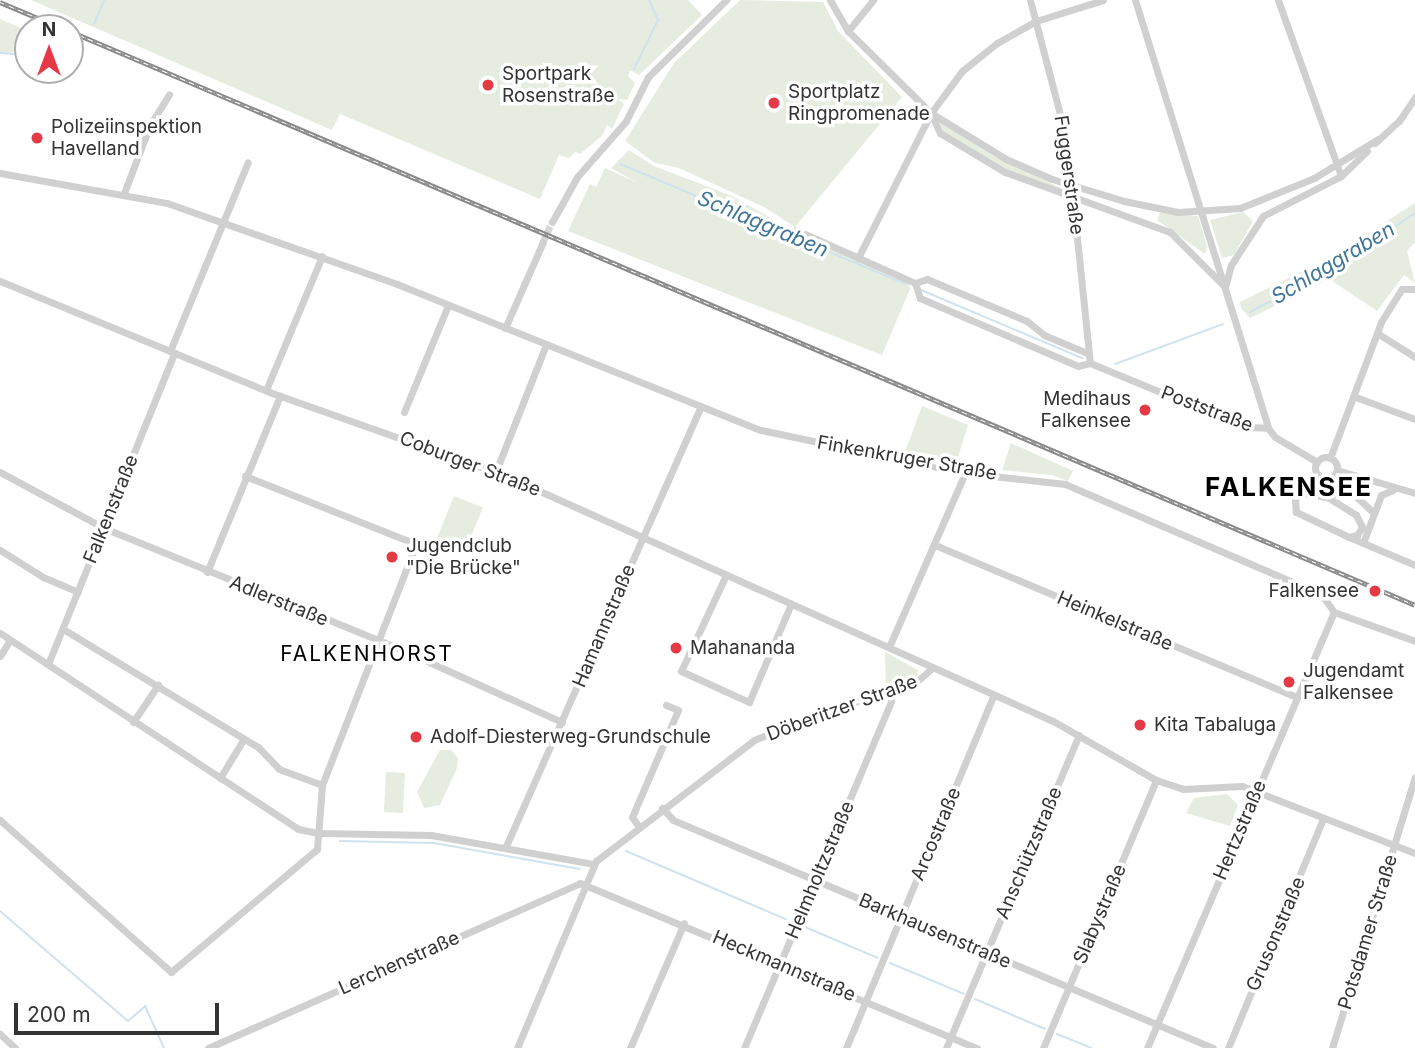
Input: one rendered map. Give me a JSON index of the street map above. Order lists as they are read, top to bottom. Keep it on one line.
{"streets":{"street":["Fuggerstraße","Poststraße","Finkenkruger Straße","Coburger Straße","Falkenstraße","Adlerstraße","Heinkelstraße","Hamannstraße","Döberitzer Straße","Hertzstraße","Arcostraße","Anschützstraße","Helmholtzstraße","Slabystraße","Barkhausenstraße","Potsdamer Straße","Grusonstraße","Lerchenstraße","Heckmannstraße"]},"crossings":[["Fuggerstraße","Poststraße"],["Finkenkruger Straße","Falkenstraße"],["Finkenkruger Straße","Hamannstraße"],["Finkenkruger Straße","Hertzstraße"],["Coburger Straße","Falkenstraße"],["Coburger Straße","Hamannstraße"],["Coburger Straße","Döberitzer Straße"],["Falkenstraße","Adlerstraße"],["Adlerstraße","Hamannstraße"],["Heinkelstraße","Hertzstraße"],["Döberitzer Straße","Hertzstraße"],["Döberitzer Straße","Arcostraße"],["Döberitzer Straße","Anschützstraße"],["Döberitzer Straße","Helmholtzstraße"],["Döberitzer Straße","Slabystraße"],["Döberitzer Straße","Barkhausenstraße"],["Döberitzer Straße","Potsdamer Straße"],["Döberitzer Straße","Grusonstraße"],["Hertzstraße","Barkhausenstraße"],["Arcostraße","Barkhausenstraße"],["Arcostraße","Heckmannstraße"],["Anschützstraße","Barkhausenstraße"],["Anschützstraße","Heckmannstraße"],["Helmholtzstraße","Barkhausenstraße"],["Helmholtzstraße","Heckmannstraße"],["Slabystraße","Barkhausenstraße"],["Lerchenstraße","Heckmannstraße"]],"districts":["FALKENSEE","FALKENHORST"],"water":["Schlaggraben"],"places":["Sportpark Rosenstraße","Sportplatz Ringpromenade","Polizeiinspektion Havelland","Medihaus Falkensee","Jugendclub \"Die Brücke\"","Falkensee","Mahananda","Jugendamt Falkensee","Kita Tabaluga","Adolf-Diesterweg-Grundschule"],"scale_bar":"200 m","north":"top"}
